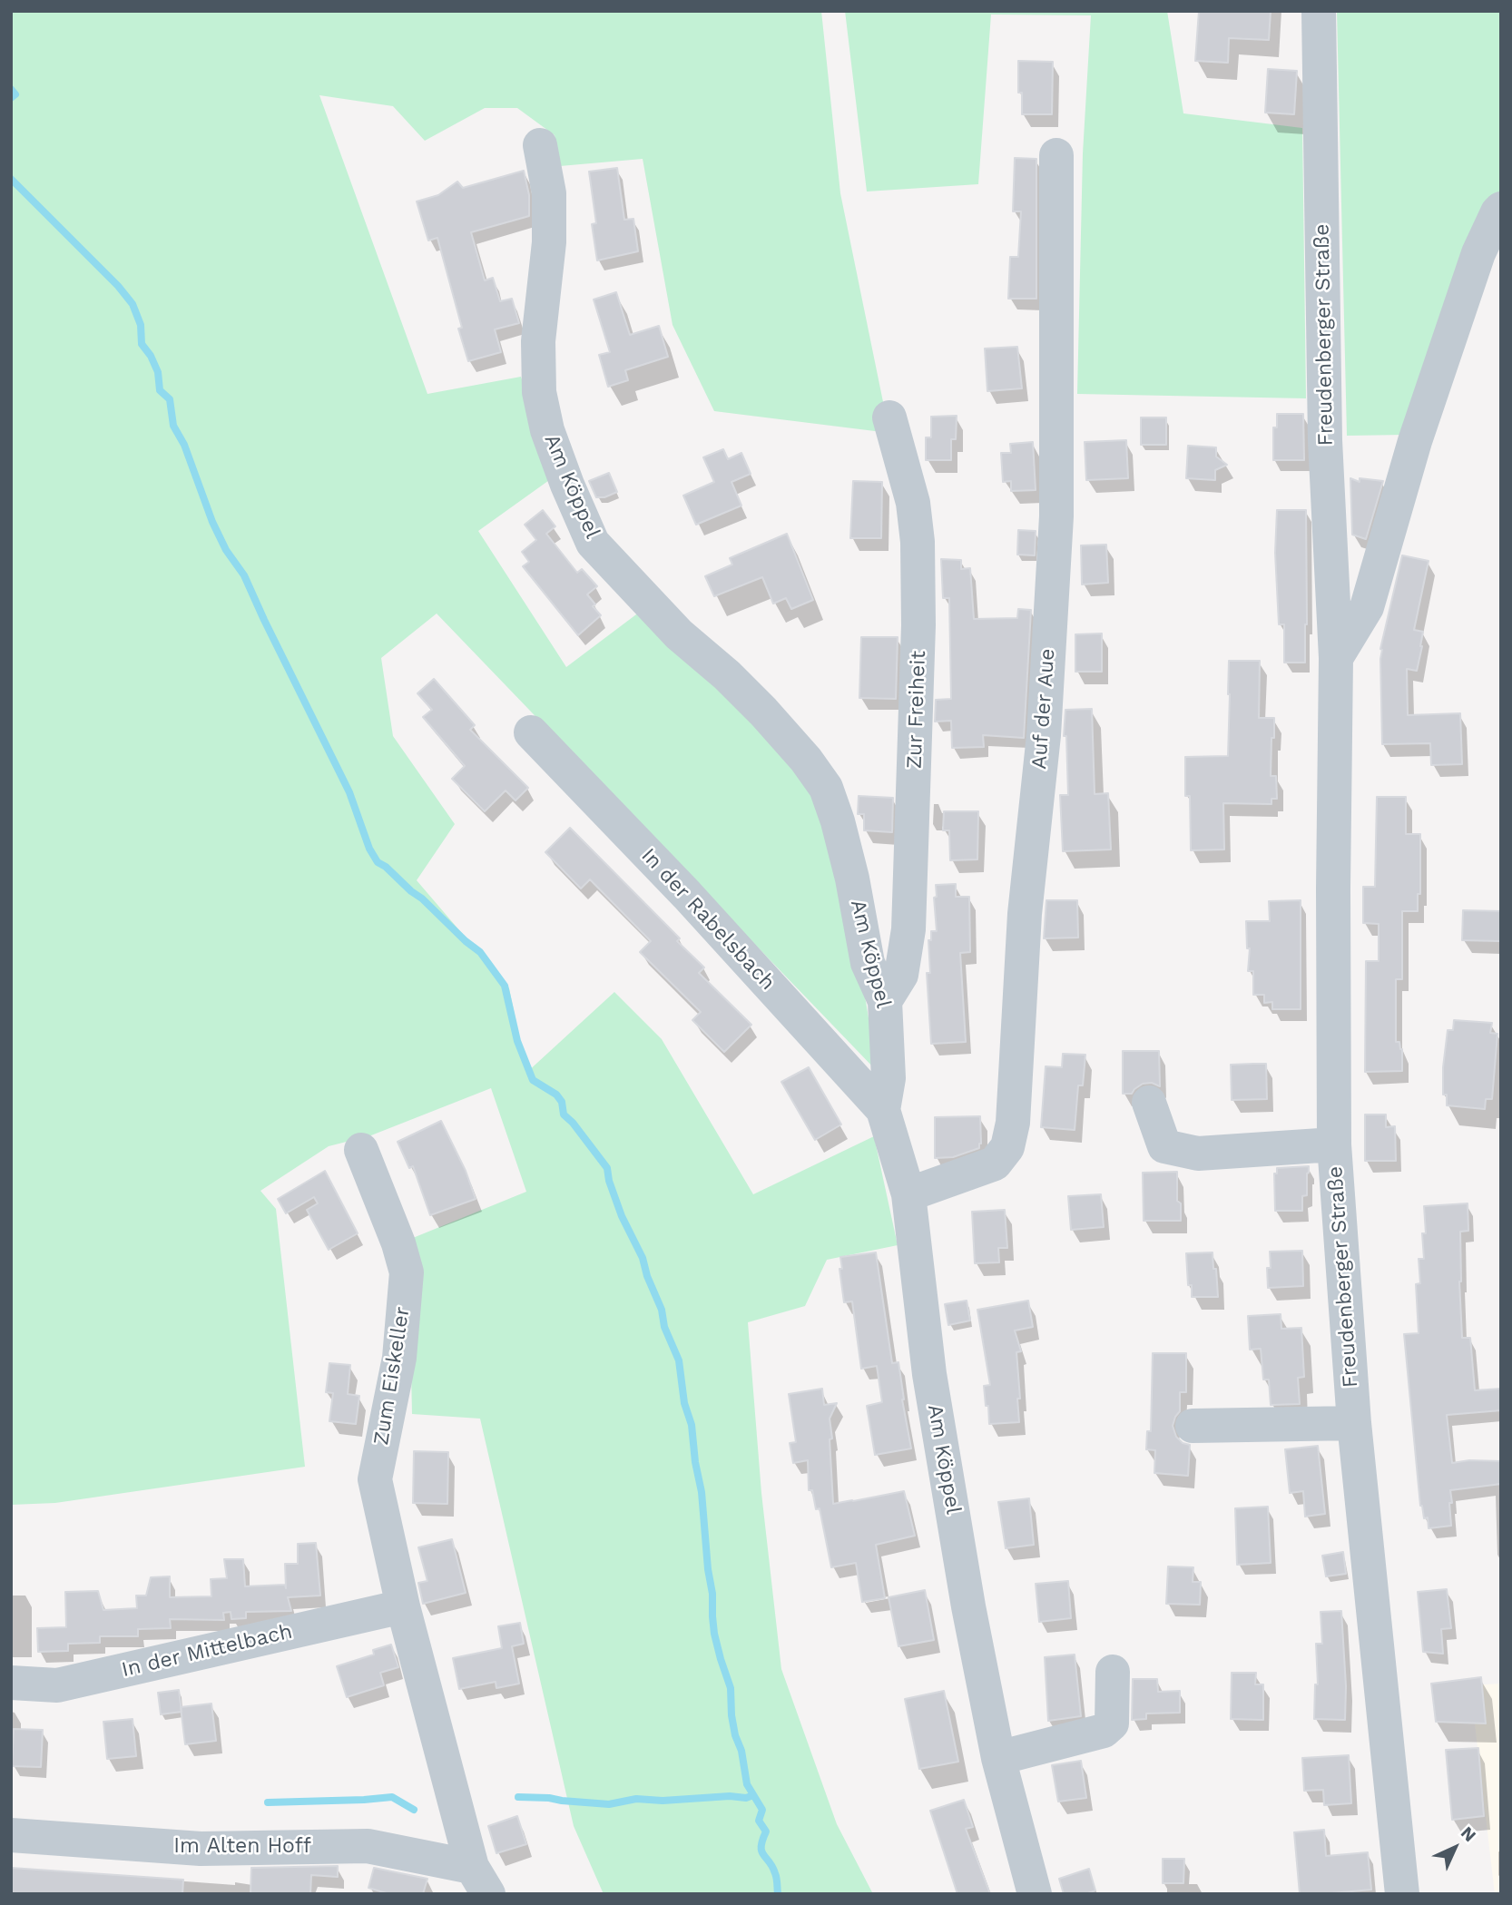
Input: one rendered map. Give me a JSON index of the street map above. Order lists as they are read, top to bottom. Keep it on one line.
{"streets":{"street":["Freudenberger Straße","Am Köppel","Auf der Aue","Zur Freiheit","In der Rabelsbach","Zum Eiskeller","In der Mittelbach","Im Alten Hoff"]},"crossings":[["Am Köppel","Auf der Aue"],["Am Köppel","Zur Freiheit"],["Am Köppel","In der Rabelsbach"],["Zum Eiskeller","In der Mittelbach"],["Zum Eiskeller","Im Alten Hoff"],["In der Mittelbach","Im Alten Hoff"]],"north":"top right"}
